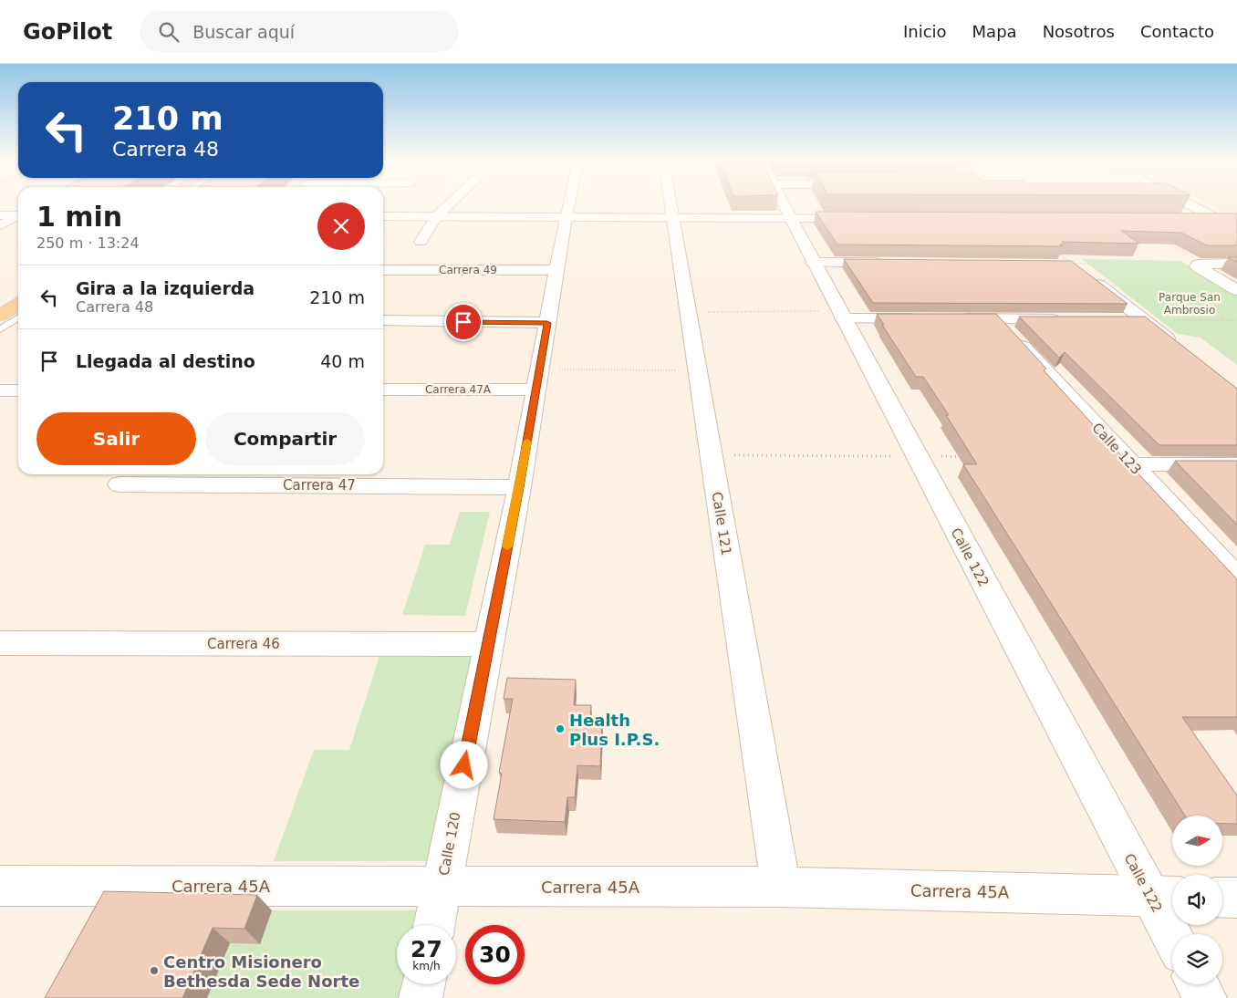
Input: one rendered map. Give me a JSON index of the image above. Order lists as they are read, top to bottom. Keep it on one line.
{"streets":{"street":["Carrera 49","Carrera 47A","Calle 123","Carrera 47","Calle 121","Calle 122","Carrera 46","Calle 120","Carrera 45A"]},"crossings":[["Carrera 49","Calle 120"],["Carrera 47A","Calle 120"],["Carrera 47","Calle 120"],["Calle 121","Carrera 45A"],["Calle 122","Carrera 45A"],["Carrera 46","Calle 120"],["Calle 120","Carrera 45A"]],"parks":["Parque San Ambrosio"],"places":["Health Plus I.P.S.","Centro Misionero Bethesda Sede Norte"],"north":"right","page":{"header":"GoPilot","search":"Buscar aquí","nav":["Inicio","Mapa","Nosotros","Contacto"],"turn":["210 m","Carrera 48"],"heading":["1 min","250 m · 13:24"],"list":[{"name":"Gira a la izquierda","note":"Carrera 48","value":"210 m"},{"name":"Llegada al destino","value":"40 m"}],"buttons":["Salir","Compartir"],"speed":"27 km/h","limit":"30"}}
